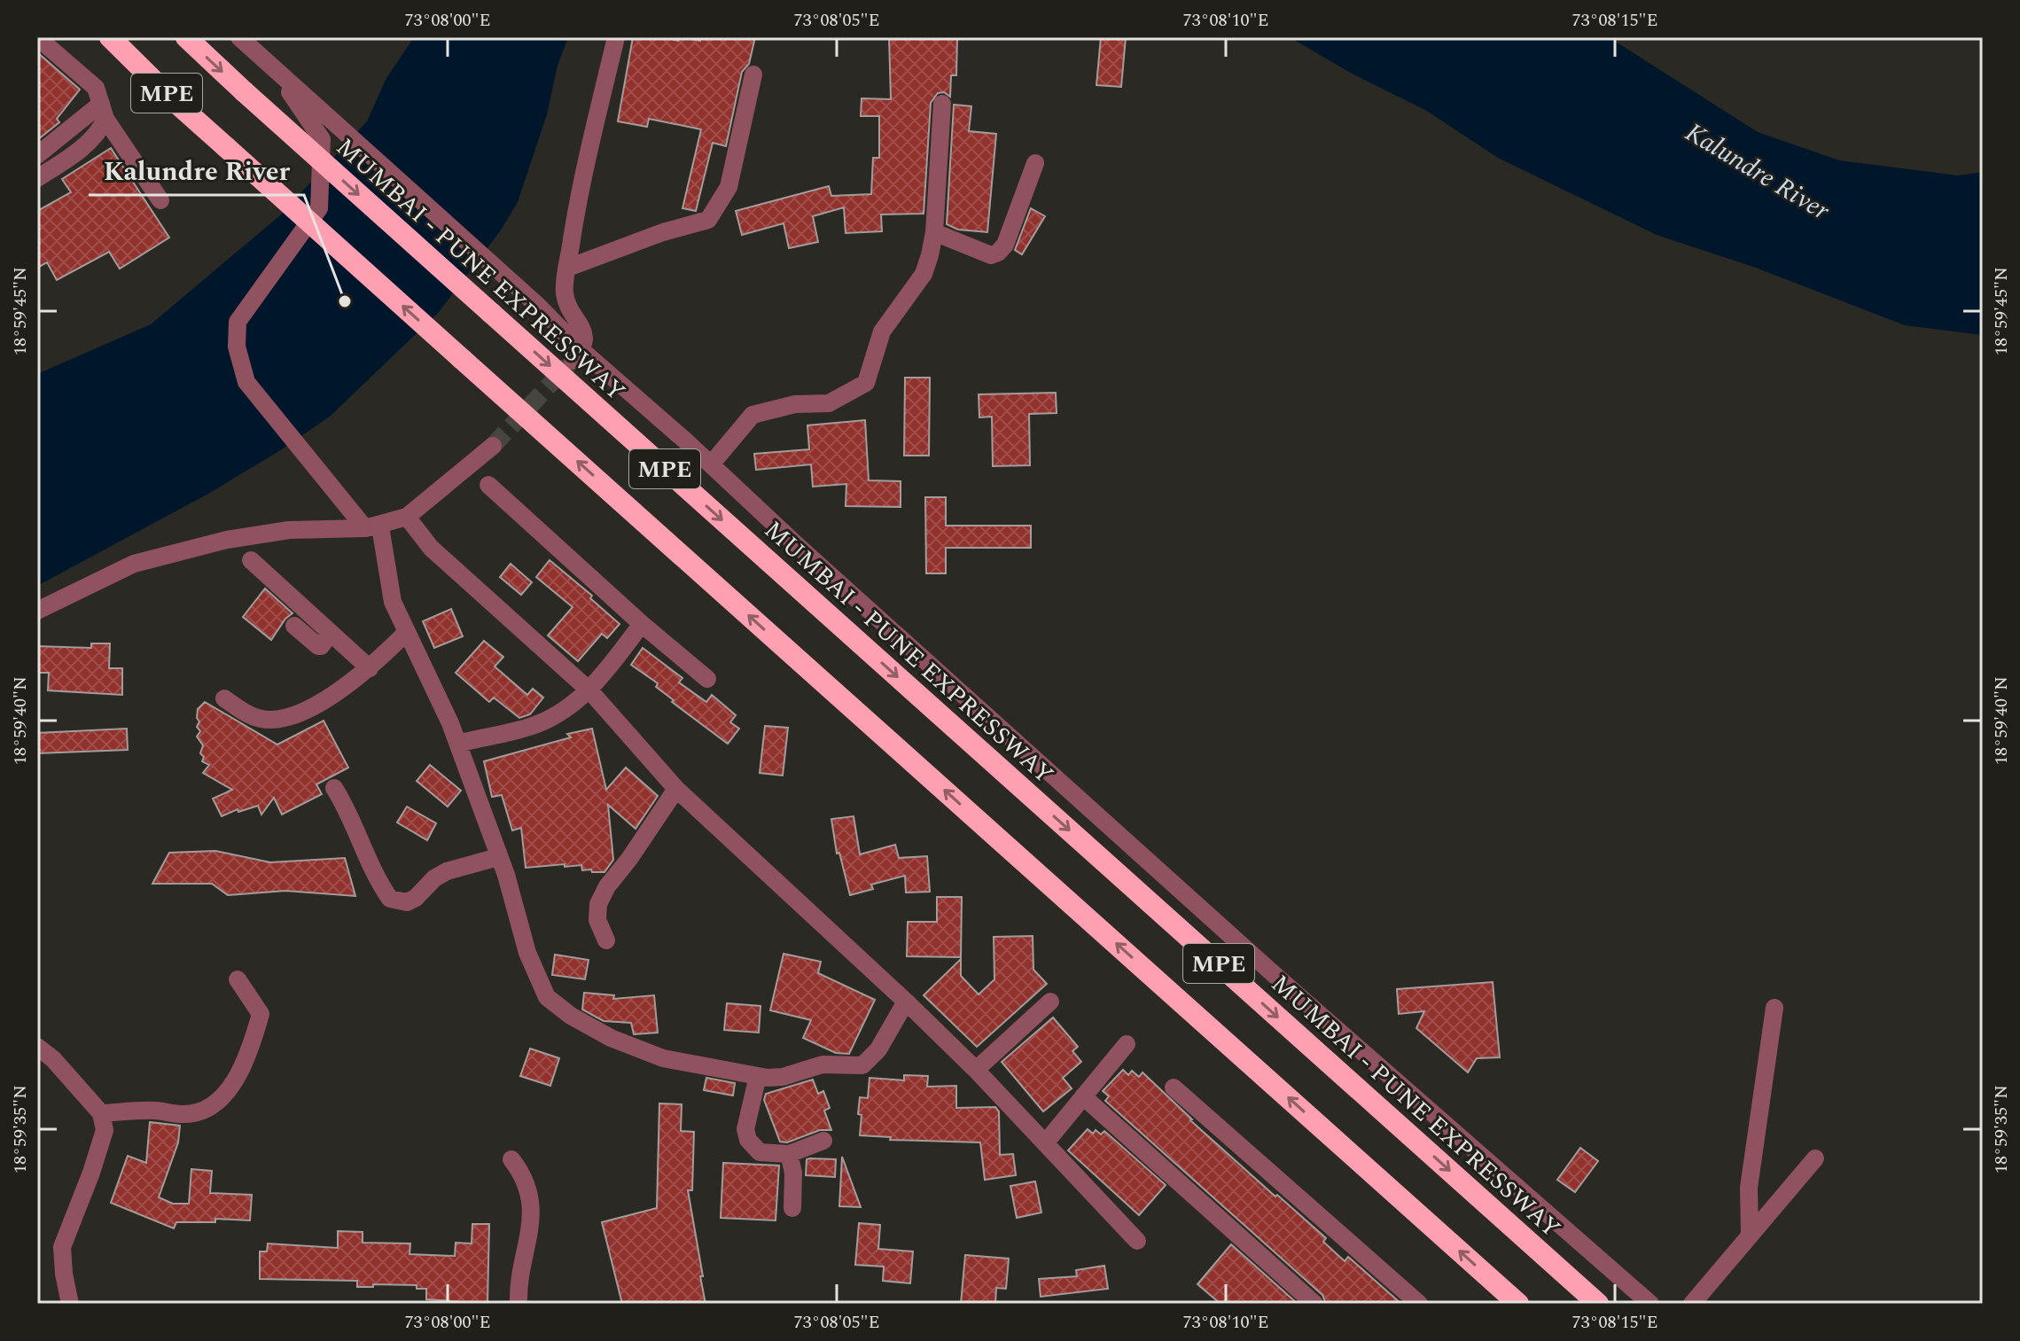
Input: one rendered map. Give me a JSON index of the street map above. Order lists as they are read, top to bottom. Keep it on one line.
{"streets":{"highway":["MPE","MUMBAI - PUNE EXPRESSWAY"]},"water":["Kalundre River"],"places":["Kalundre River"],"coordinates":["73°08'00\"E","73°08'05\"E","73°08'10\"E","73°08'15\"E","18°59'45\"N","18°59'40\"N","18°59'35\"N"]}
